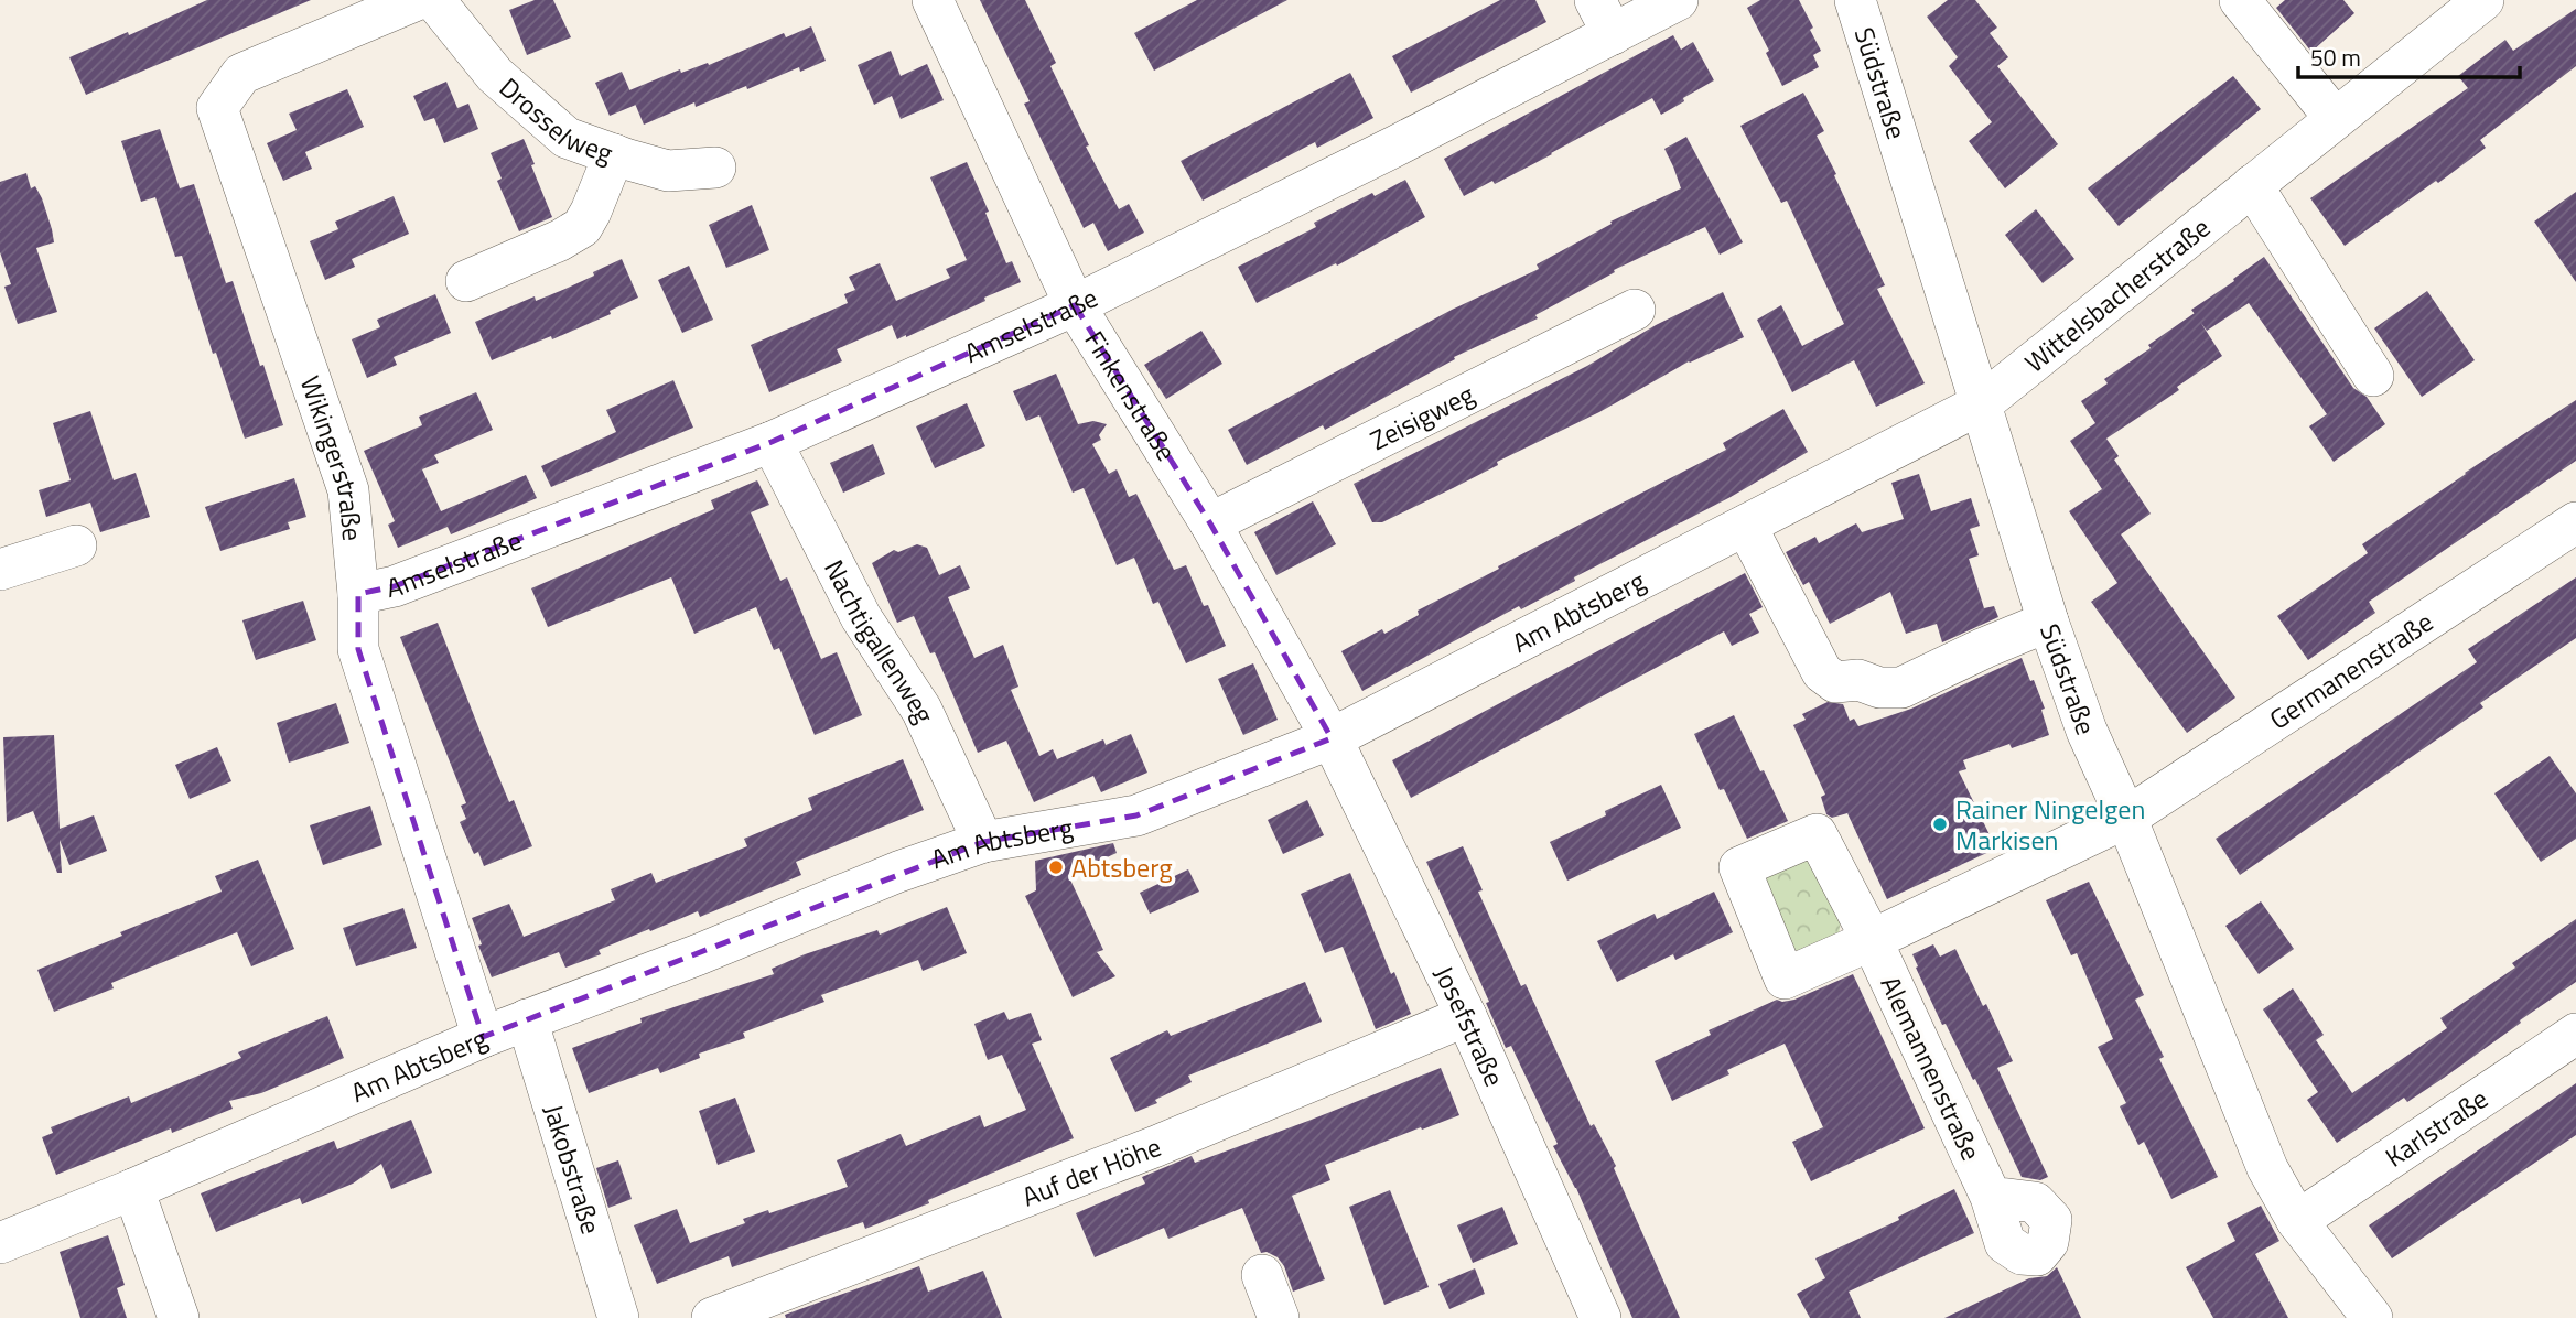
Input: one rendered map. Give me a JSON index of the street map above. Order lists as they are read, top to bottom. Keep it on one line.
{"streets":{"street":["Südstraße","Drosselweg","Wittelsbacherstraße","Amselstraße","Finkenstraße","Zeisigweg","Wikingerstraße","Am Abtsberg","Nachtigallenweg","Germanenstraße","Josefstraße","Alemannenstraße","Karlstraße","Jakobstraße","Auf der Höhe"]},"crossings":[["Südstraße","Wittelsbacherstraße"],["Südstraße","Am Abtsberg"],["Südstraße","Germanenstraße"],["Südstraße","Alemannenstraße"],["Südstraße","Karlstraße"],["Wittelsbacherstraße","Am Abtsberg"],["Amselstraße","Finkenstraße"],["Amselstraße","Wikingerstraße"],["Amselstraße","Nachtigallenweg"],["Finkenstraße","Zeisigweg"],["Finkenstraße","Am Abtsberg"],["Finkenstraße","Josefstraße"],["Wikingerstraße","Am Abtsberg"],["Am Abtsberg","Nachtigallenweg"],["Am Abtsberg","Josefstraße"],["Am Abtsberg","Jakobstraße"],["Germanenstraße","Alemannenstraße"],["Josefstraße","Auf der Höhe"]],"places":["Rainer Ningelgen Markisen","Abtsberg"],"scale_bar":"50 m"}
